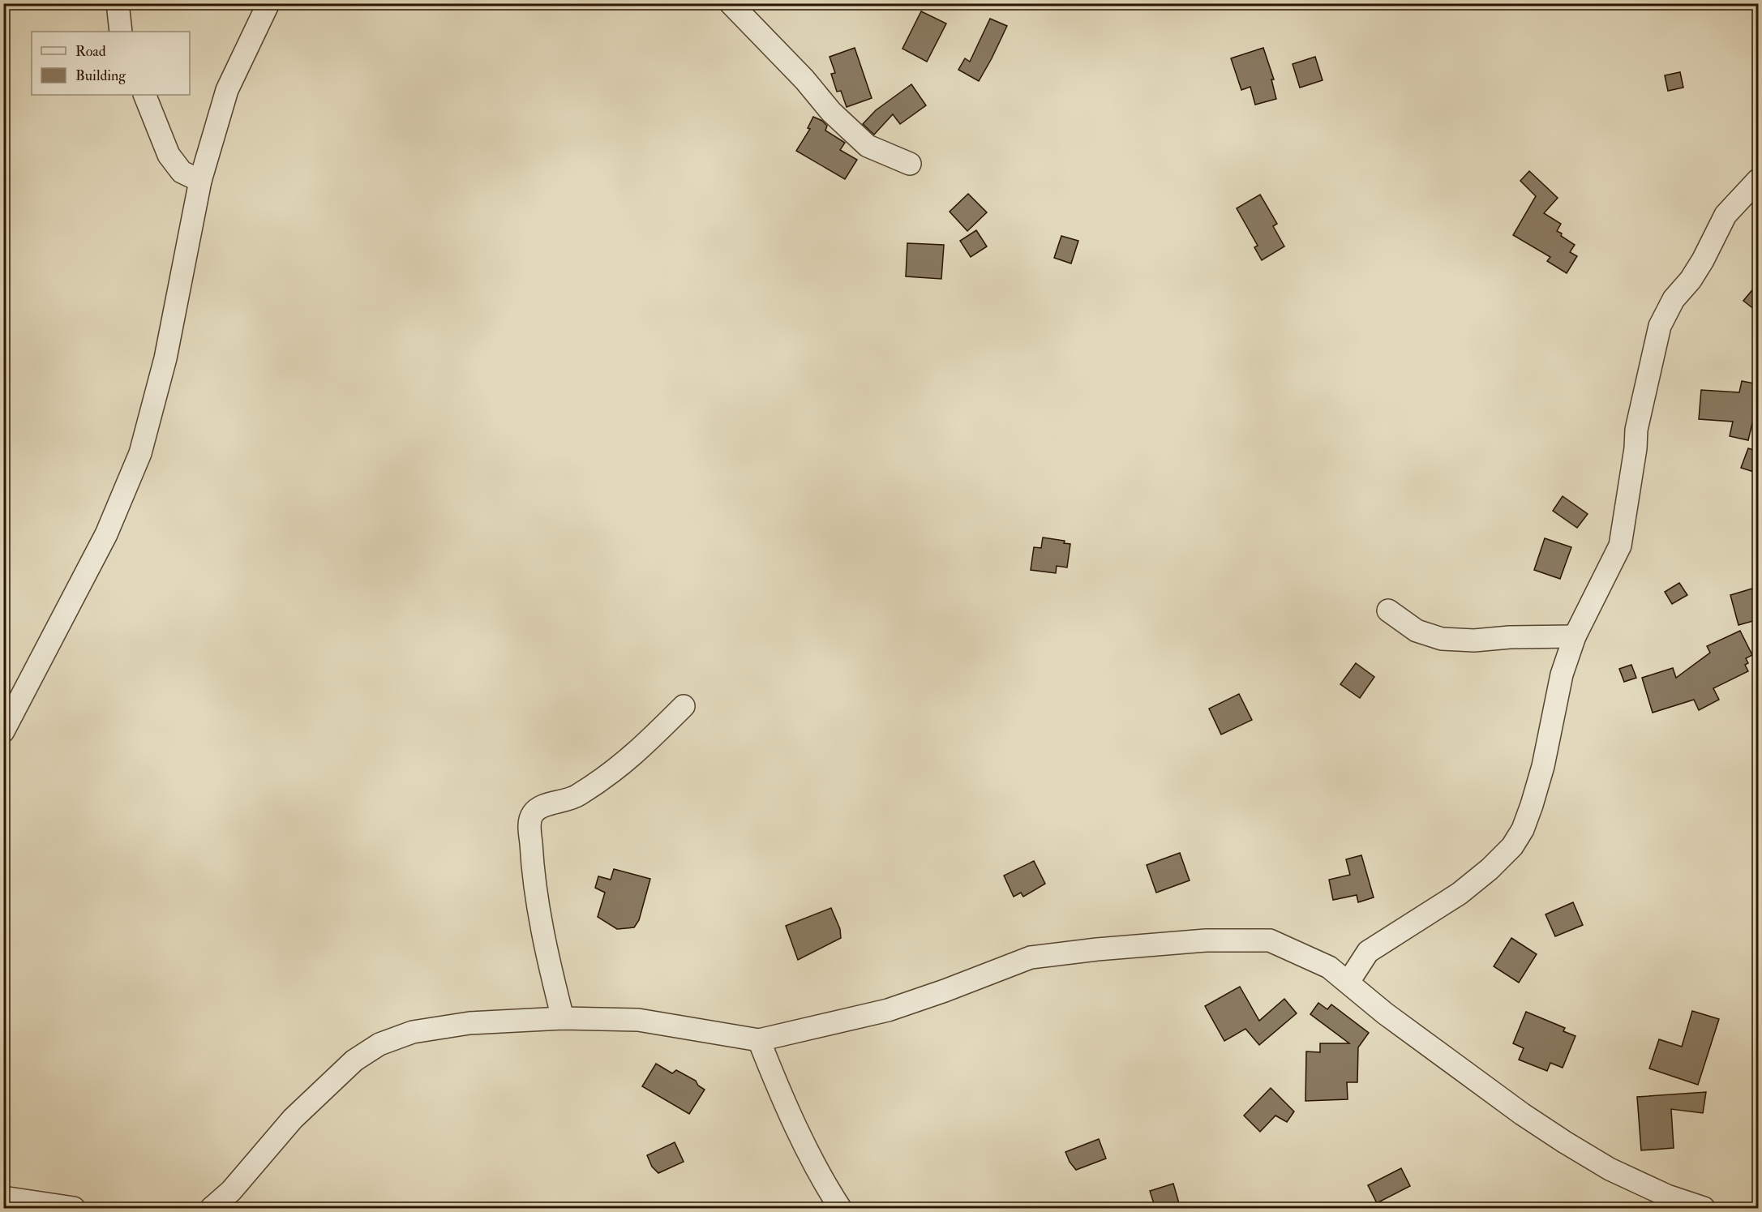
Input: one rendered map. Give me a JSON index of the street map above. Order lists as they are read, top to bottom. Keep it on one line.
{"legend":["Road","Building"]}
